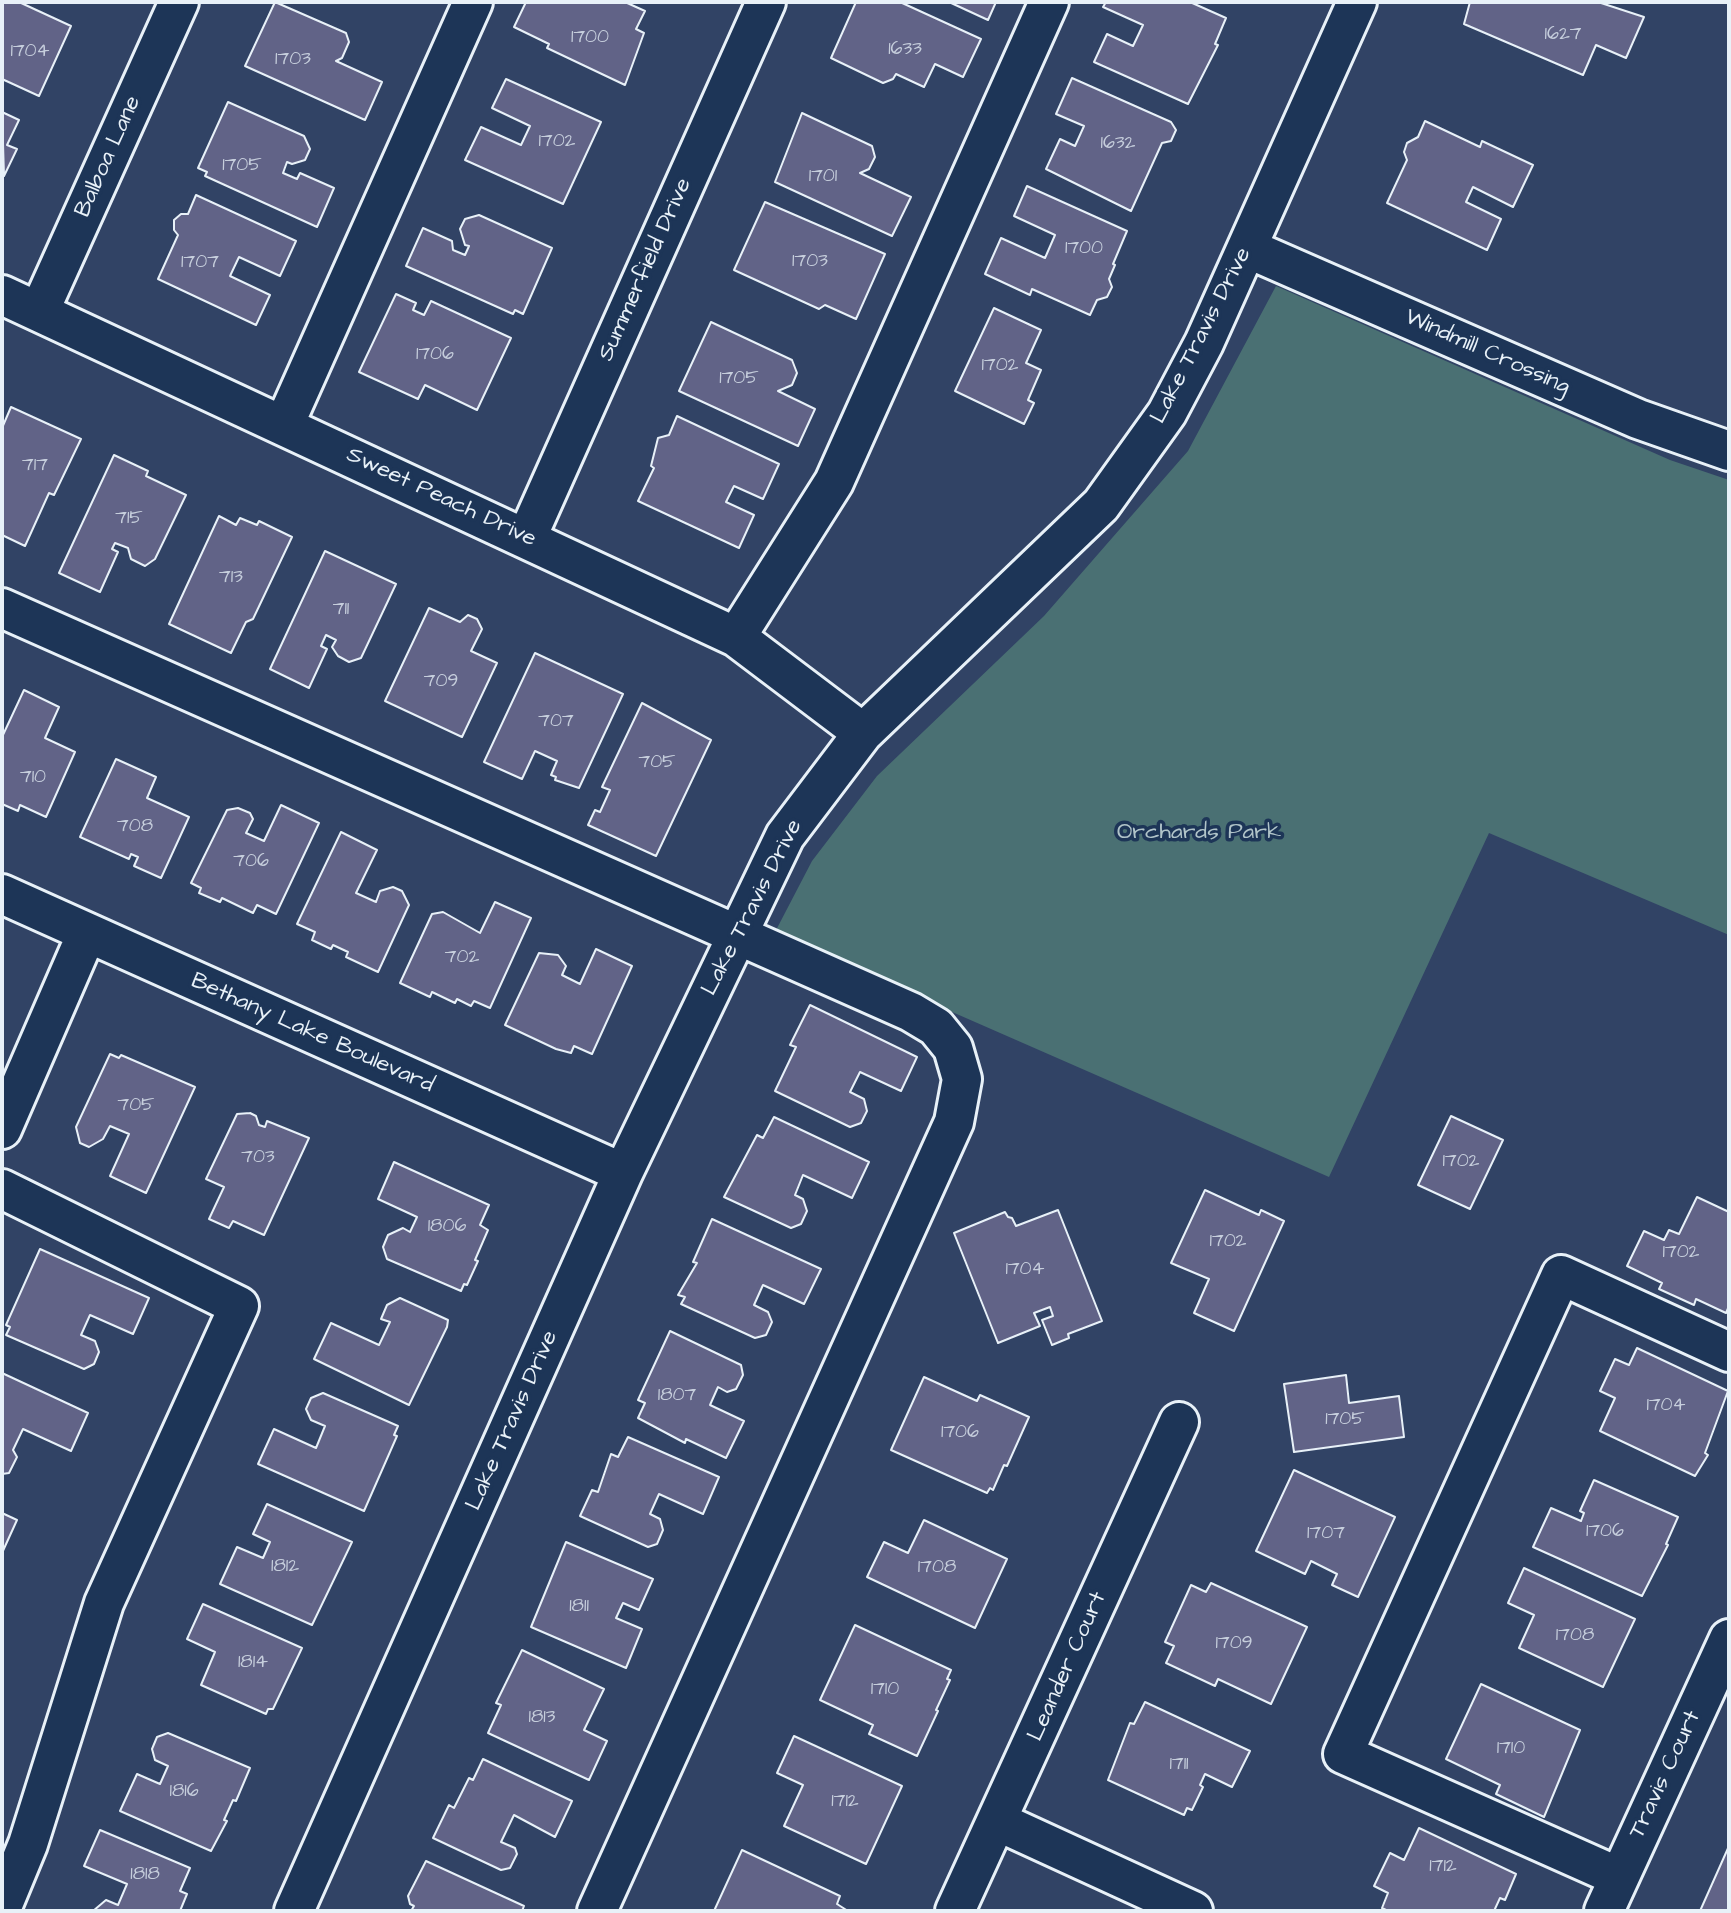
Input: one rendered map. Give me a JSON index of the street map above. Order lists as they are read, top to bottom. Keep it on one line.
{"streets":{"street":["Balboa Lane","Summerfield Drive","Lake Travis Drive","Windmill Crossing","Sweet Peach Drive","Bethany Lake Boulevard","Leander Court","Travis Court"]},"crossings":[["Balboa Lane","Sweet Peach Drive"],["Summerfield Drive","Sweet Peach Drive"],["Lake Travis Drive","Windmill Crossing"],["Lake Travis Drive","Sweet Peach Drive"],["Lake Travis Drive","Bethany Lake Boulevard"]],"parks":["Orchards Park"],"house_numbers":["1627","1700","1633","1704","1703","1702","1632","1705","1701","1700","1703","1707","1706","1702","1705","717","715","713","711","709","707","705","710","708","706","702","705","703","1702","1806","1702","1702","1704","1807","1704","1705","1706","1706","1707","1812","1708","1811","1708","1709","1814","1710","1813","1710","1711","1816","1712","1712","1818"]}
